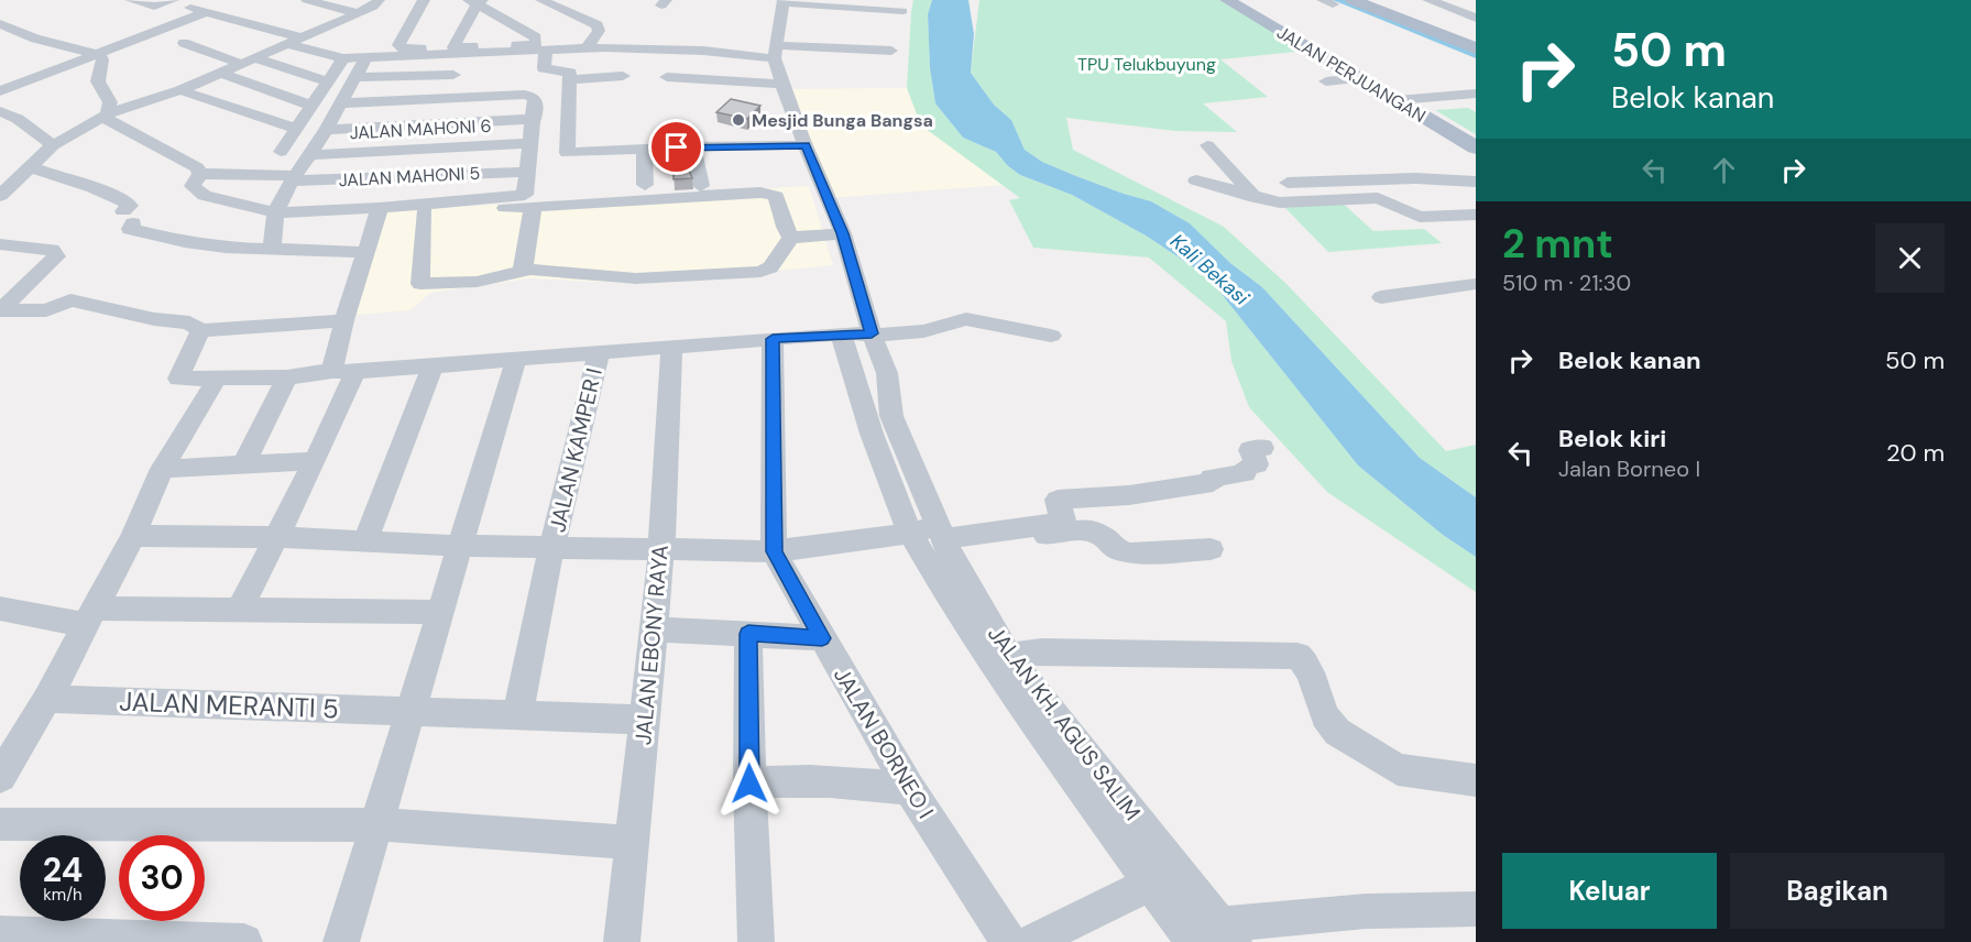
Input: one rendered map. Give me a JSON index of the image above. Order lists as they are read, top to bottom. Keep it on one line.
{"streets":{"main road":["JALAN PERJUANGAN"],"street":["JALAN MAHONI 6","JALAN MAHONI 5","JALAN KAMPER I","JALAN EBONY RAYA","JALAN MERANTI 5","JALAN KH. AGUS SALIM","JALAN BORNEO I"]},"crossings":[["JALAN KAMPER I","JALAN MERANTI 5"],["JALAN EBONY RAYA","JALAN MERANTI 5"]],"water":["Kali Bekasi"],"parks":["TPU Telukbuyung"],"places":["Mesjid Bunga Bangsa"],"page":{"turn":["50 m","Belok kanan"],"heading":["2 mnt","510 m · 21:30"],"list":[{"name":"Belok kanan","value":"50 m"},{"name":"Belok kiri","note":"Jalan Borneo I","value":"20 m"}],"speed":"24 km/h","limit":"30","buttons":["Keluar","Bagikan"]}}
